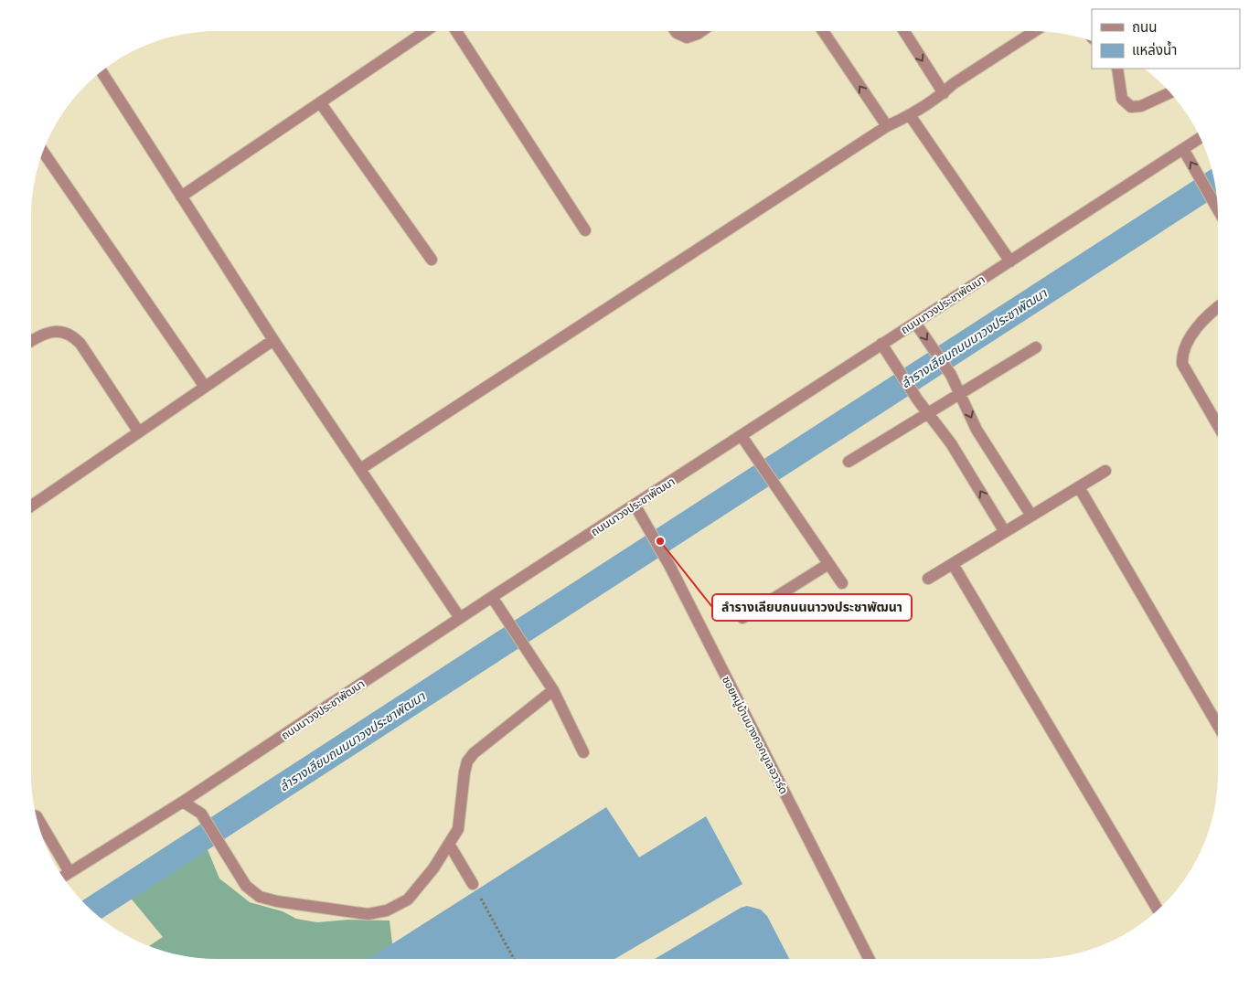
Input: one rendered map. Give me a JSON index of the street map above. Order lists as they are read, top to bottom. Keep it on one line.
{"streets":{"street":["ถนนนาวงประชาพัฒนา","ซอยหมู่บ้านบางกอกบูเลอวาร์ด"]},"crossings":[["ถนนนาวงประชาพัฒนา","ซอยหมู่บ้านบางกอกบูเลอวาร์ด"]],"water":["ลำรางเลียบถนนนาวงประชาพัฒนา"],"places":["ลำรางเลียบถนนนาวงประชาพัฒนา"],"legend":["ถนน","แหล่งน้ำ"]}
